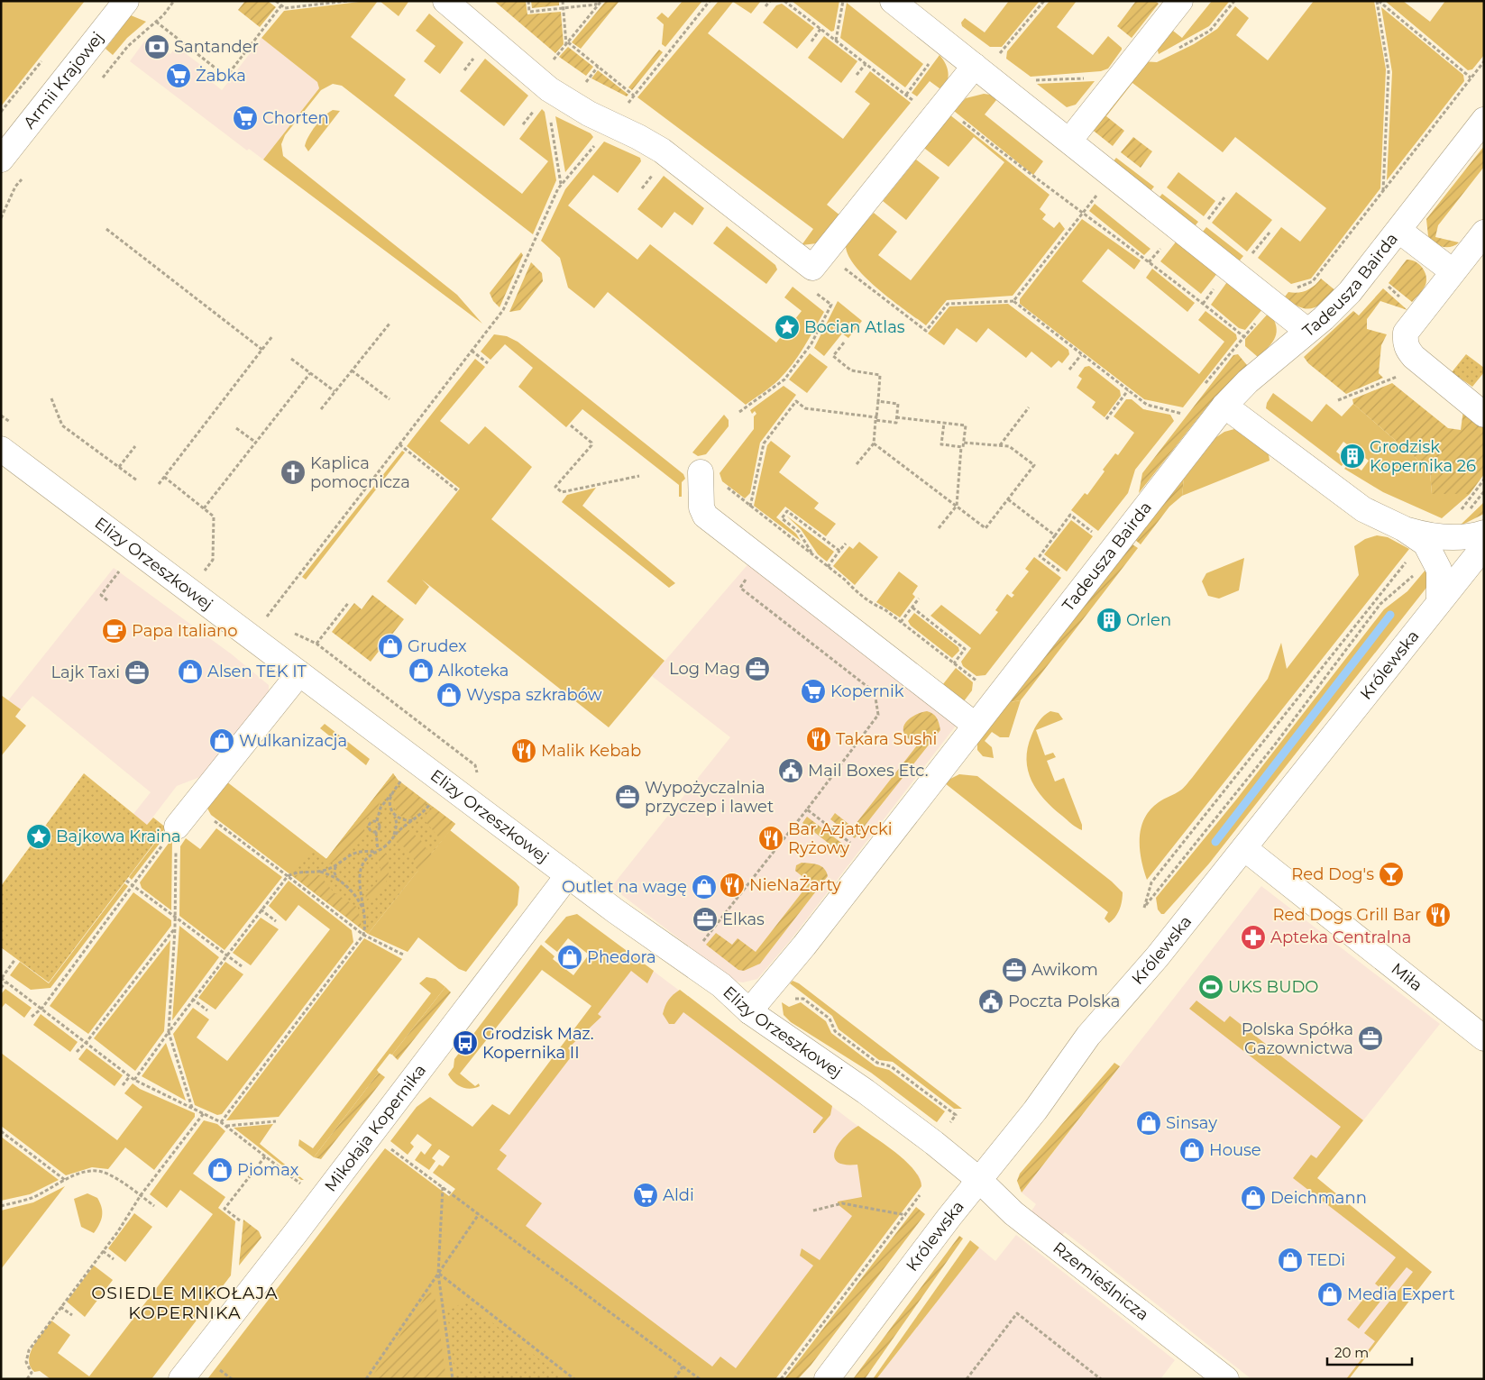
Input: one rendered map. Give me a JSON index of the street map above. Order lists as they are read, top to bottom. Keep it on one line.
{"streets":{"street":["Armii Krajowej","Tadeusza Bairda","Elizy Orzeszkowej","Królewska","Miła","Mikołaja Kopernika","Rzemieślnicza"]},"crossings":[["Tadeusza Bairda","Elizy Orzeszkowej"],["Elizy Orzeszkowej","Królewska"],["Elizy Orzeszkowej","Mikołaja Kopernika"],["Elizy Orzeszkowej","Rzemieślnicza"],["Królewska","Miła"],["Królewska","Rzemieślnicza"]],"districts":["OSIEDLE MIKOŁAJA KOPERNIKA"],"places":{"bank":["Santander"],"supermarket":["Żabka","Chorten","Kopernik","Aldi"],"place":["Bocian Atlas","Bajkowa Kraina"],"building":["Grodzisk Kopernika 26","Orlen"],"church":["Kaplica pomocnicza"],"cafe":["Papa Italiano"],"shop":["Grudex","Alkoteka","Alsen TEK IT","Wyspa szkrabów","Wulkanizacja","Outlet na wagę","Phedora","Sinsay","House","Piomax","Deichmann","TEDi","Media Expert"],"office":["Log Mag","Lajk Taxi","Wypożyczalnia przyczep i lawet","Elkas","Awikom","Polska Spółka Gazownictwa"],"restaurant":["Takara Sushi","Malik Kebab","Bar Azjatycki Ryżowy","NieNaŻarty","Red Dogs Grill Bar"],"public building":["Mail Boxes Etc.","Poczta Polska"],"bar":["Red Dog's"],"pharmacy":["Apteka Centralna"],"sports":["UKS BUDO"],"bus stop":["Grodzisk Maz. Kopernika II"]},"scale_bar":"20 m"}
